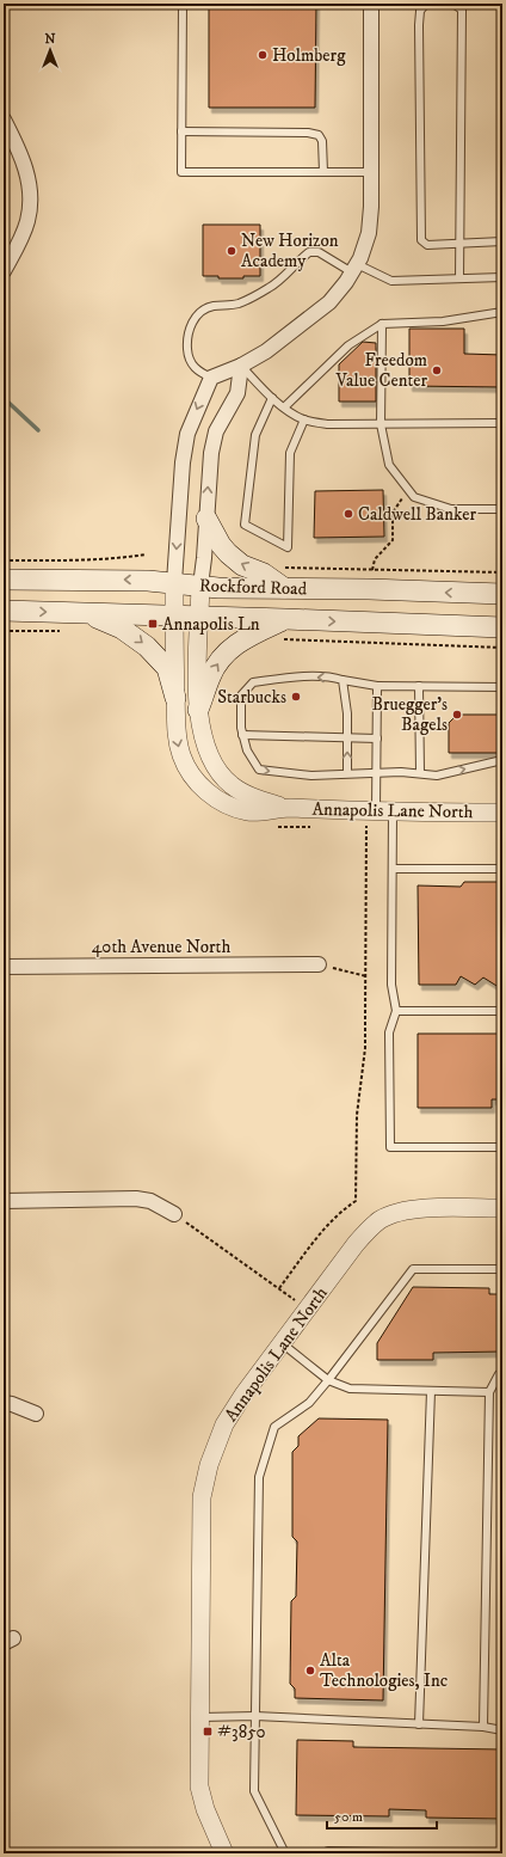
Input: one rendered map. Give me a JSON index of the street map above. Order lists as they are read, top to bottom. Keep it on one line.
{"streets":{"main road":["Rockford Road"],"street":["Annapolis Lane North","40th Avenue North"]},"crossings":[["Rockford Road","Annapolis Lane North"]],"places":{"other":["Holmberg","New Horizon Academy","Freedom Value Center","Caldwell Banker","Starbucks","Bruegger's Bagels","Alta Technologies, Inc"],"transit":["Annapolis Ln","#3850"]},"scale_bar":"50 m","north":"top"}
